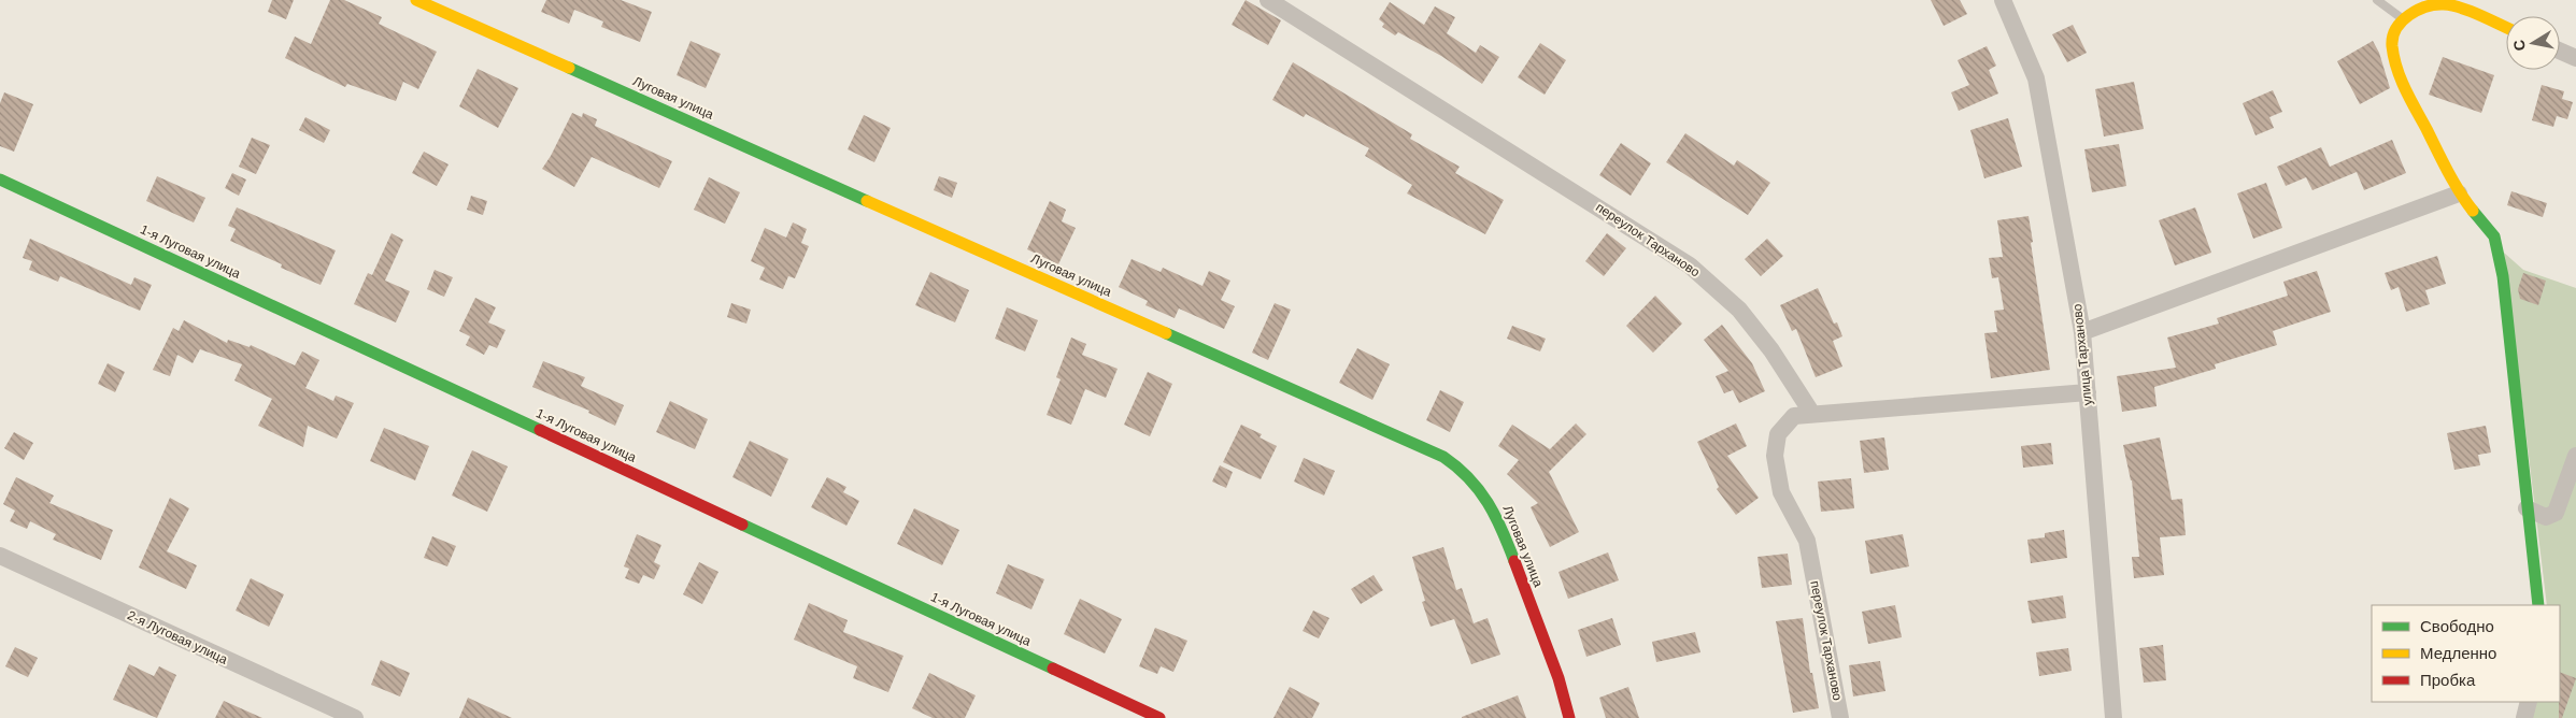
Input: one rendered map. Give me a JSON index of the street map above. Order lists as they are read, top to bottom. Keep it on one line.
{"streets":{"street":["Луговая улица","переулок Тарханово","1-я Луговая улица","улица Тарханово","2-я Луговая улица"]},"legend":["Свободно","Медленно","Пробка"],"north":"left"}
